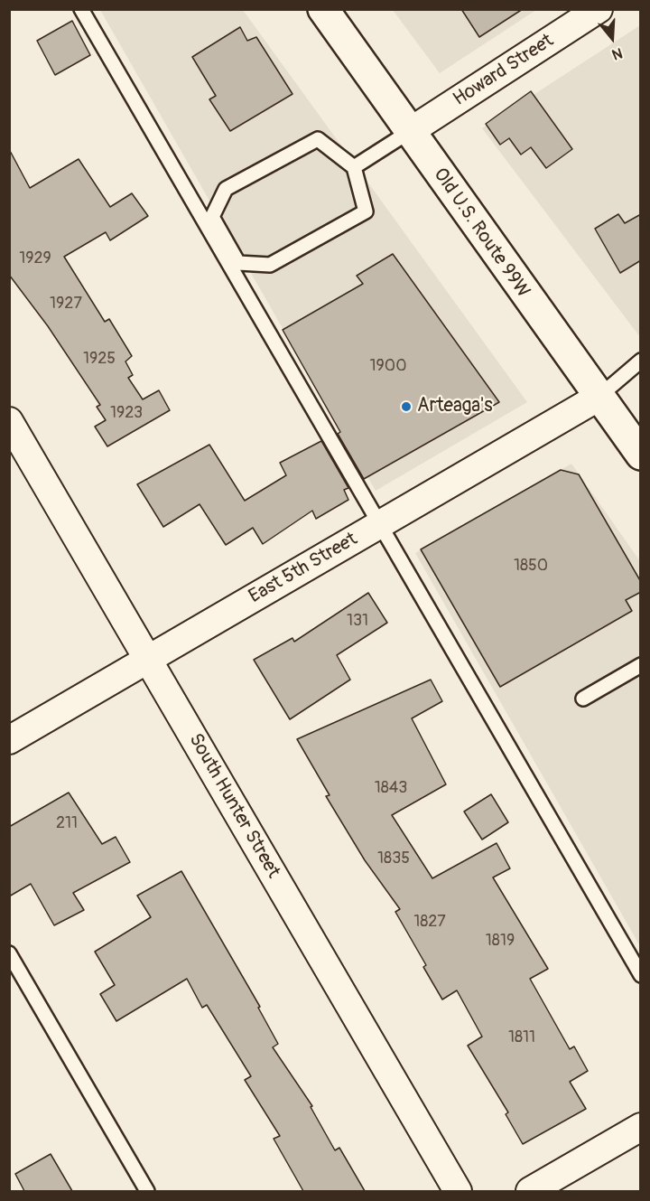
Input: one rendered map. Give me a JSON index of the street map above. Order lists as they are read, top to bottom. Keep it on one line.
{"streets":{"main road":["Old U.S. Route 99W"],"street":["Howard Street","East 5th Street","South Hunter Street"]},"crossings":[["Howard Street","Old U.S. Route 99W"],["Old U.S. Route 99W","East 5th Street"],["East 5th Street","South Hunter Street"]],"places":["Arteaga's"],"house_numbers":["1929","1927","1925","1900","1923","1850","131","1843","211","1835","1827","1819","1811"],"north":"bottom"}
